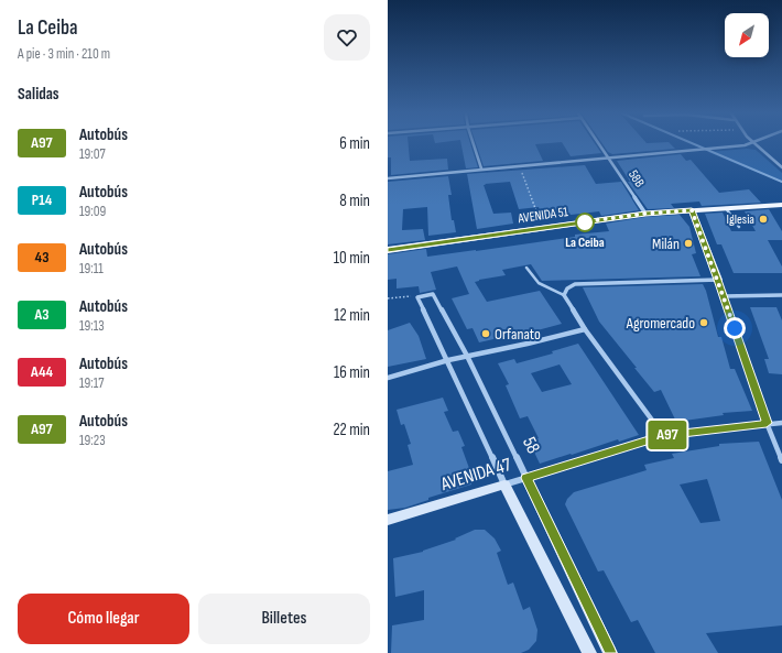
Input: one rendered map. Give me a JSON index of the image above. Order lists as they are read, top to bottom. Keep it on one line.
{"streets":{"main road":["AVENIDA 51"],"street":["58B","58","AVENIDA 47"]},"crossings":[["58B","AVENIDA 51"],["58","AVENIDA 47"]],"places":["Iglesia","La Ceiba","Milán","Agromercado","Orfanato"],"lines":["bus line A97"],"north":"bottom left","page":{"heading":[["La Ceiba","A pie · 3 min · 210 m"],"Salidas"],"on_map":"A97","list":[{"mark":"A97","name":"Autobús","note":"19:07","value":"6 min"},{"mark":"P14","name":"Autobús","note":"19:09","value":"8 min"},{"mark":"43","name":"Autobús","note":"19:11","value":"10 min"},{"mark":"A3","name":"Autobús","note":"19:13","value":"12 min"},{"mark":"A44","name":"Autobús","note":"19:17","value":"16 min"},{"mark":"A97","name":"Autobús","note":"19:23","value":"22 min"}],"buttons":["Cómo llegar","Billetes"]}}
